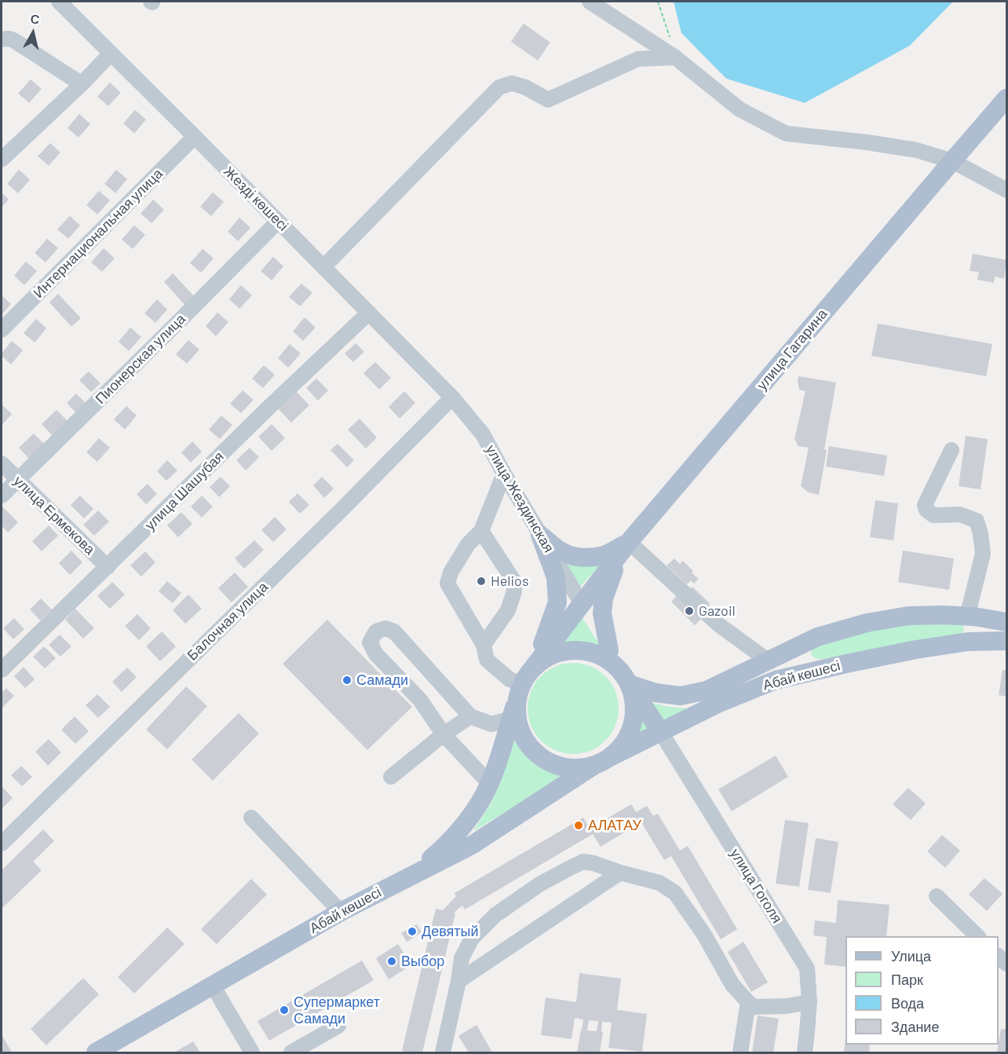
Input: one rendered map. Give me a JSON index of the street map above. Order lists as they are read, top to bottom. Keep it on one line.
{"streets":{"main road":["улица Гагарина","Абай көшесі"],"street":["Жезді көшесі","Интернациональная улица","Пионерская улица","улица Шашубая","улица Жездинская","улица Ермекова","Балочная улица","улица Гоголя"]},"crossings":[["Жезді көшесі","Интернациональная улица"],["Жезді көшесі","Пионерская улица"],["Жезді көшесі","улица Шашубая"],["Жезді көшесі","улица Жездинская"],["Жезді көшесі","Балочная улица"],["улица Гагарина","улица Жездинская"],["улица Гагарина","Абай көшесі"],["Пионерская улица","улица Ермекова"],["улица Шашубая","улица Ермекова"],["улица Жездинская","Балочная улица"],["Абай көшесі","улица Гоголя"]],"places":["Helios","Gazoil","Самади","АЛАТАУ","Девятый","Выбор","Супермаркет Самади"],"legend":["Улица","Парк","Вода","Здание"],"north":"top"}
